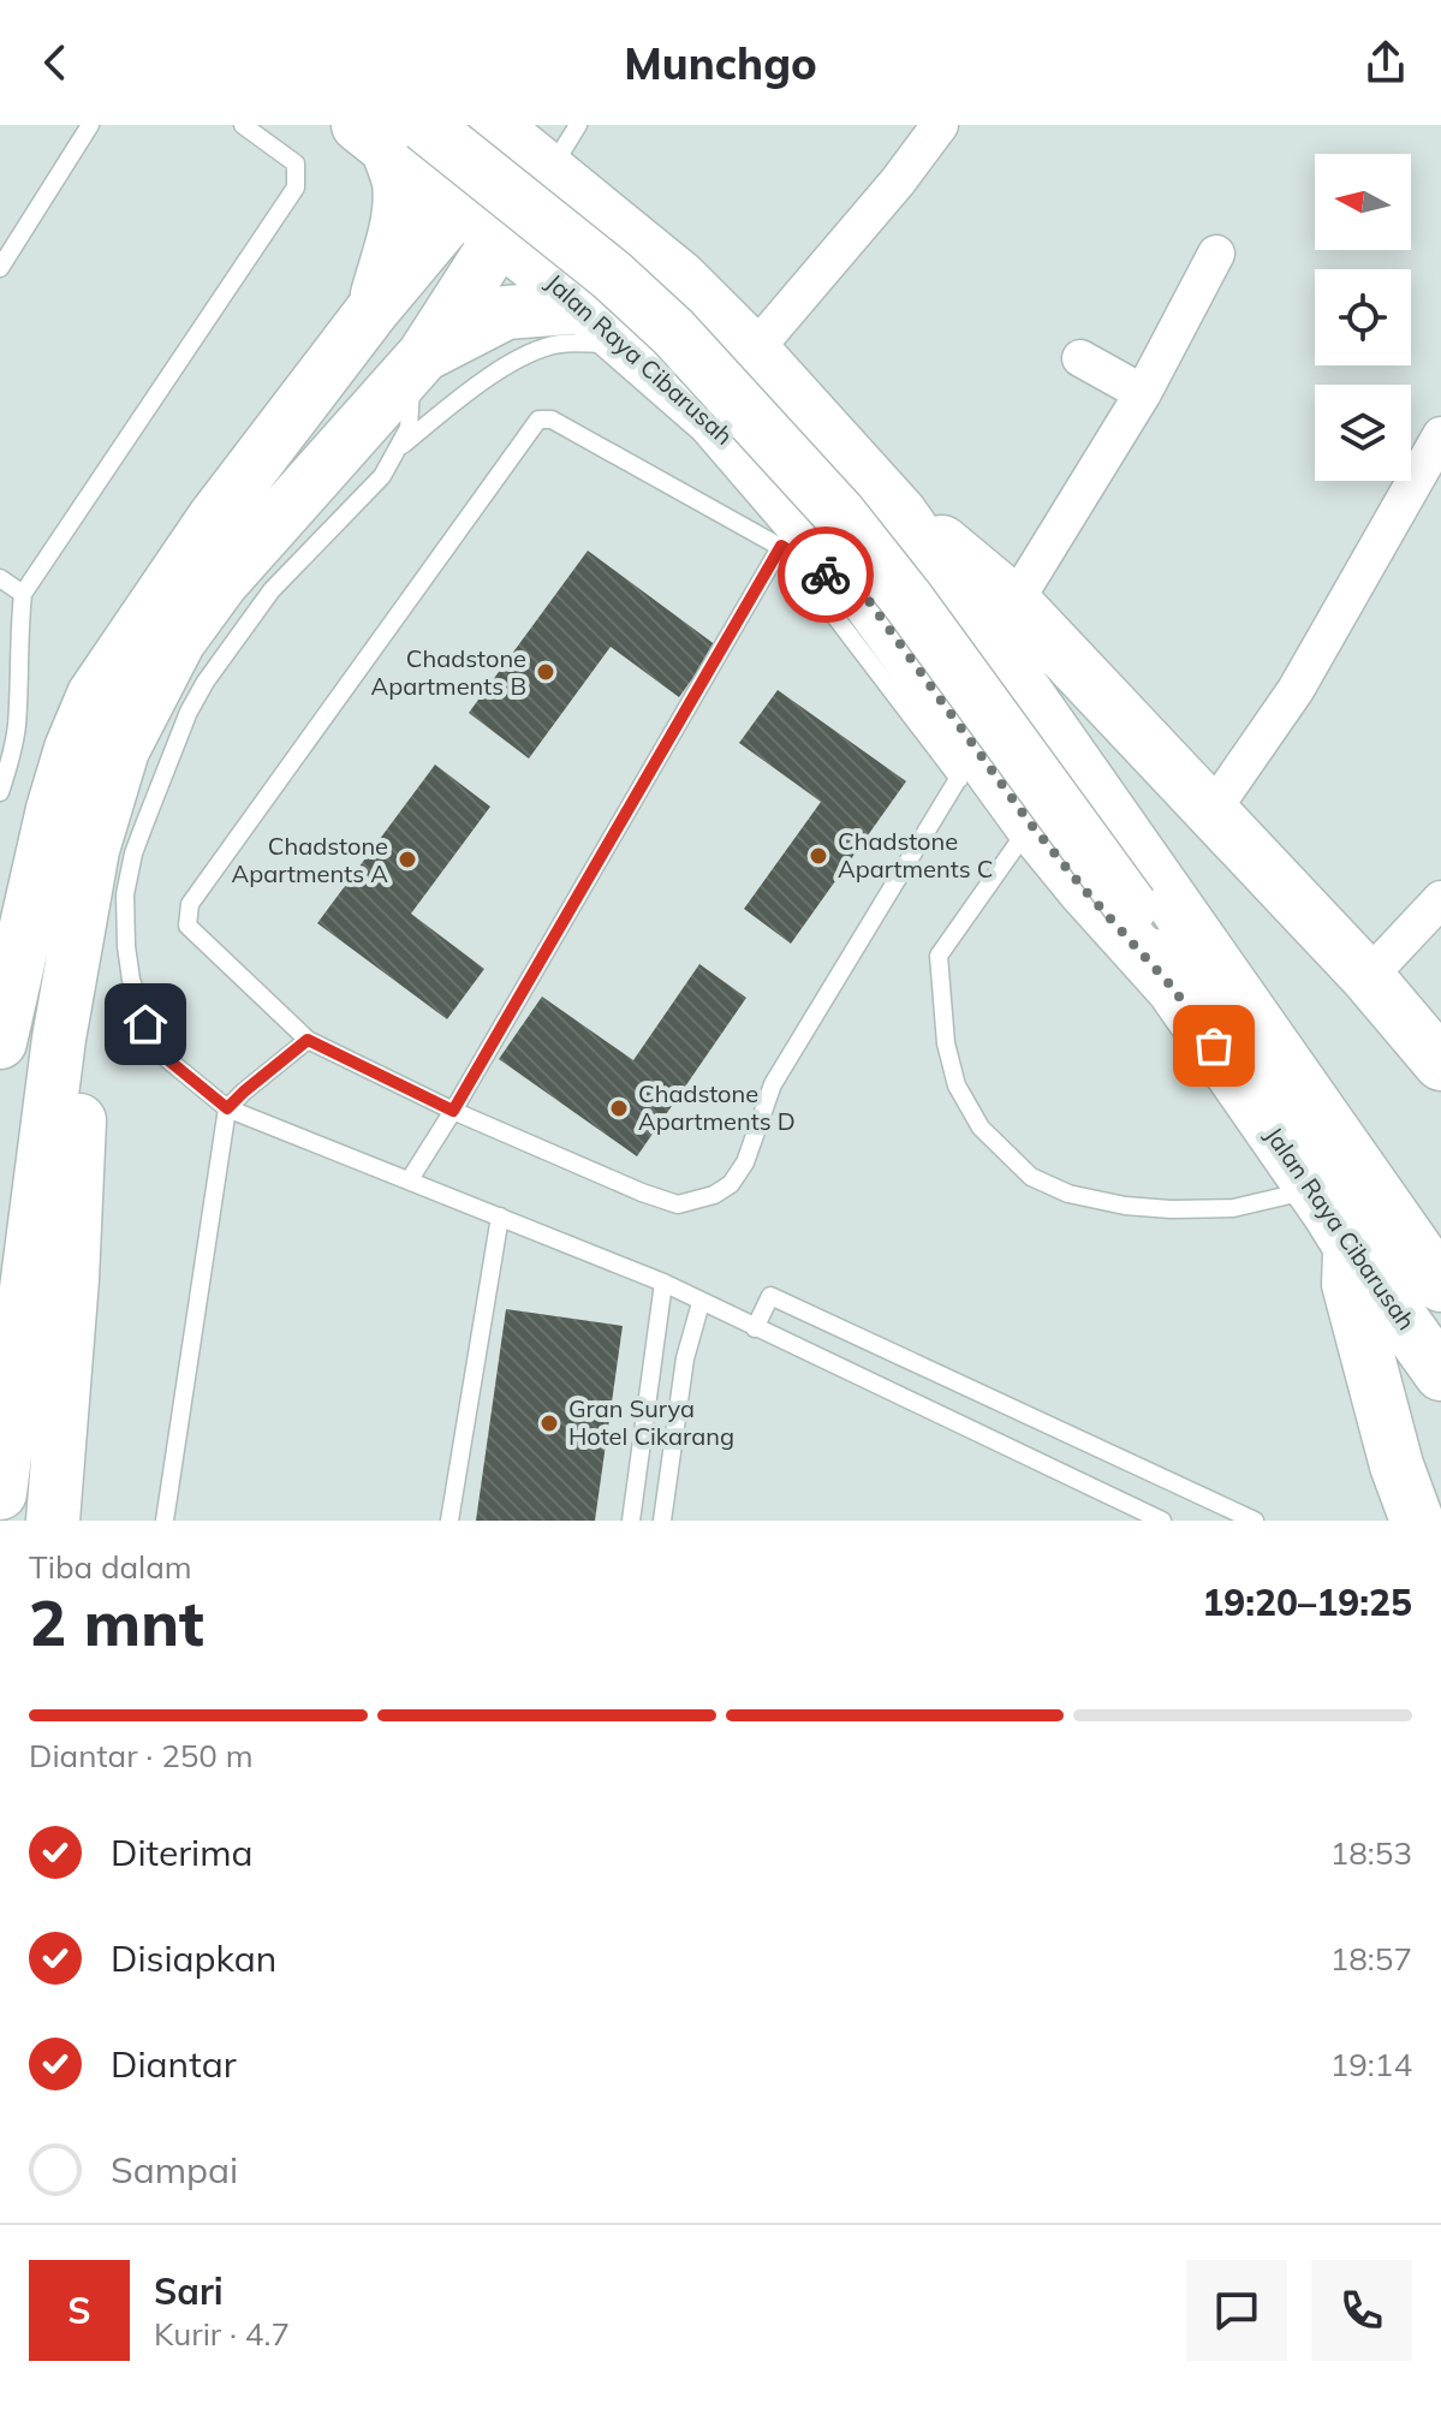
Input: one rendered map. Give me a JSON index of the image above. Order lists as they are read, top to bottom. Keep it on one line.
{"streets":{"main road":["Jalan Raya Cibarusah"]},"places":["Chadstone Apartments B","Chadstone Apartments C","Chadstone Apartments A","Chadstone Apartments D","Gran Surya Hotel Cikarang"],"north":"left","page":{"header":"Munchgo","heading":["2 mnt","Tiba dalam","19:20–19:25"],"panel":["Sari","Kurir · 4.7"],"bar":"Diantar · 250 m","list":[["Diterima","18:53"],["Disiapkan","18:57"],["Diantar","19:14"],"Sampai"],"round":"S"}}
